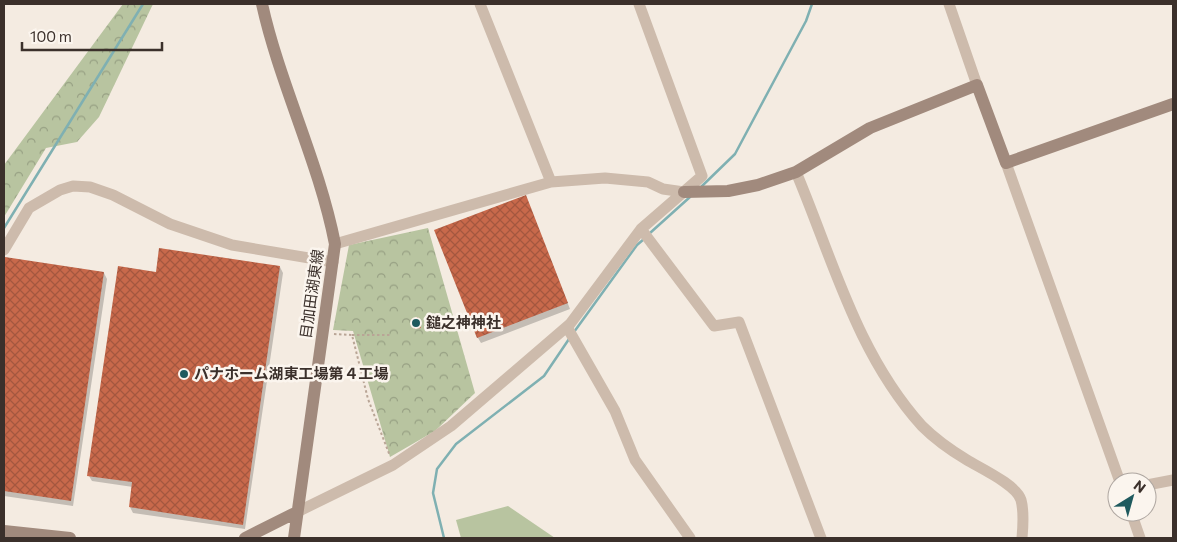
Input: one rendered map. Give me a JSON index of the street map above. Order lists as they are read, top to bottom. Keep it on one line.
{"streets":{"street":["目加田湖東線"]},"places":["鎚之神神社","パナホーム湖東工場第４工場"],"scale_bar":"100 m","north":"top right"}
